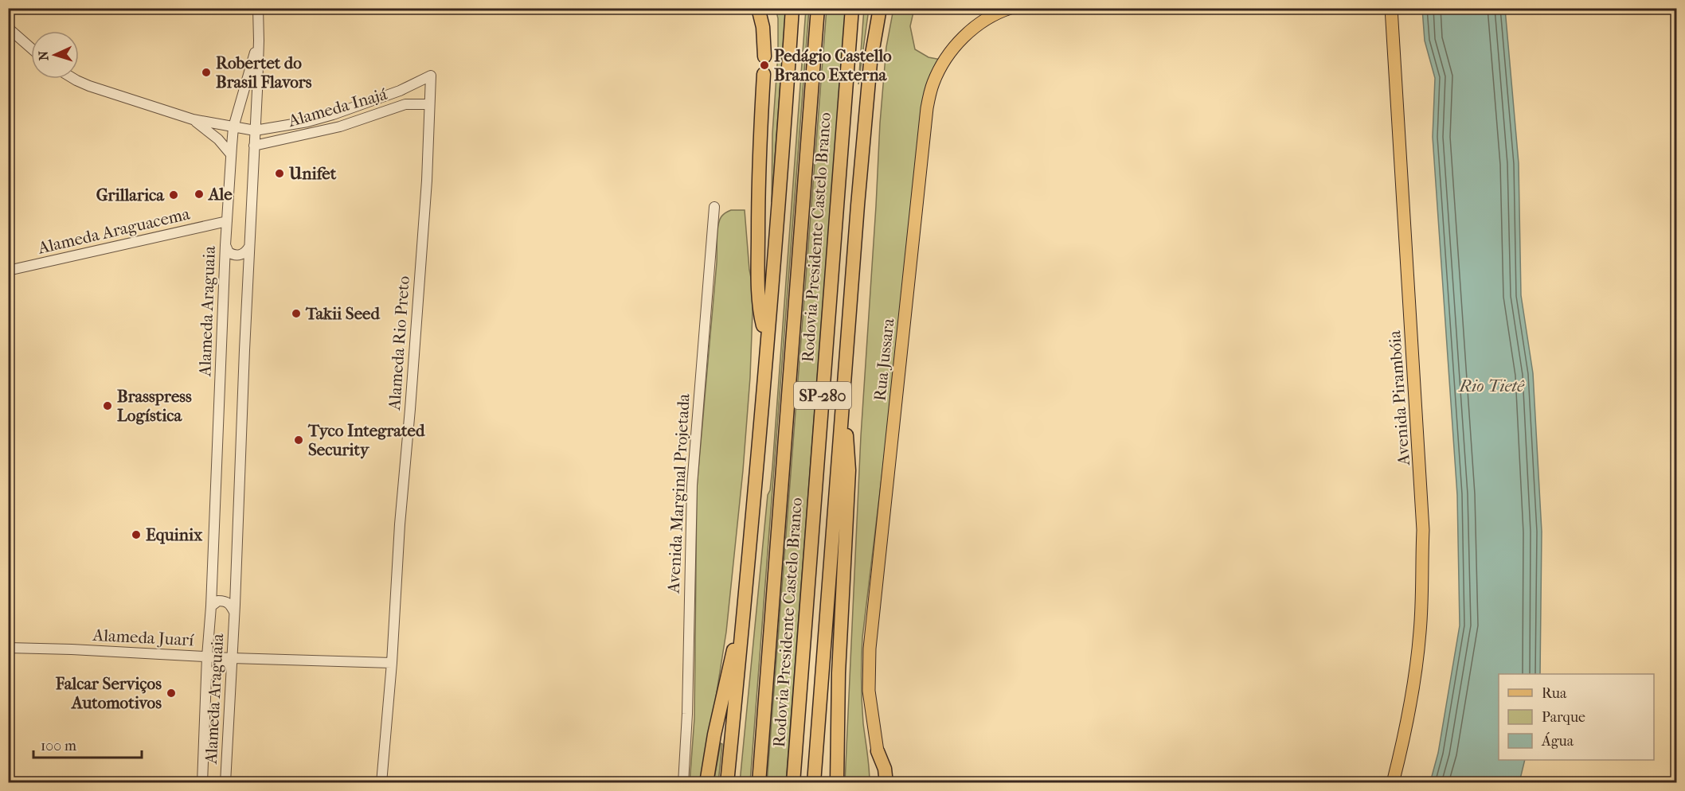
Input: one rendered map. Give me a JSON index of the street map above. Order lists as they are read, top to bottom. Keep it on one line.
{"streets":{"highway":["Rodovia Presidente Castelo Branco","SP-280"],"main road":["Rua Jussara","Avenida Pirambóia"],"street":["Alameda Inajá","Alameda Araguacema","Alameda Araguaia","Alameda Rio Preto","Avenida Marginal Projetada","Alameda Juarí"]},"crossings":[["Alameda Inajá","Alameda Araguaia"],["Alameda Inajá","Alameda Rio Preto"],["Alameda Araguacema","Alameda Araguaia"],["Alameda Araguaia","Alameda Juarí"],["Alameda Rio Preto","Alameda Juarí"]],"water":["Rio Tietê"],"places":["Pedágio Castello Branco Externa","Robertet do Brasil Flavors","Unifet","Ale","Grillarica","Takii Seed","Brasspress Logística","Tyco Integrated Security","Equinix","Falcar Serviços Automotivos"],"legend":["Rua","Parque","Água"],"scale_bar":"100 m","north":"left"}
